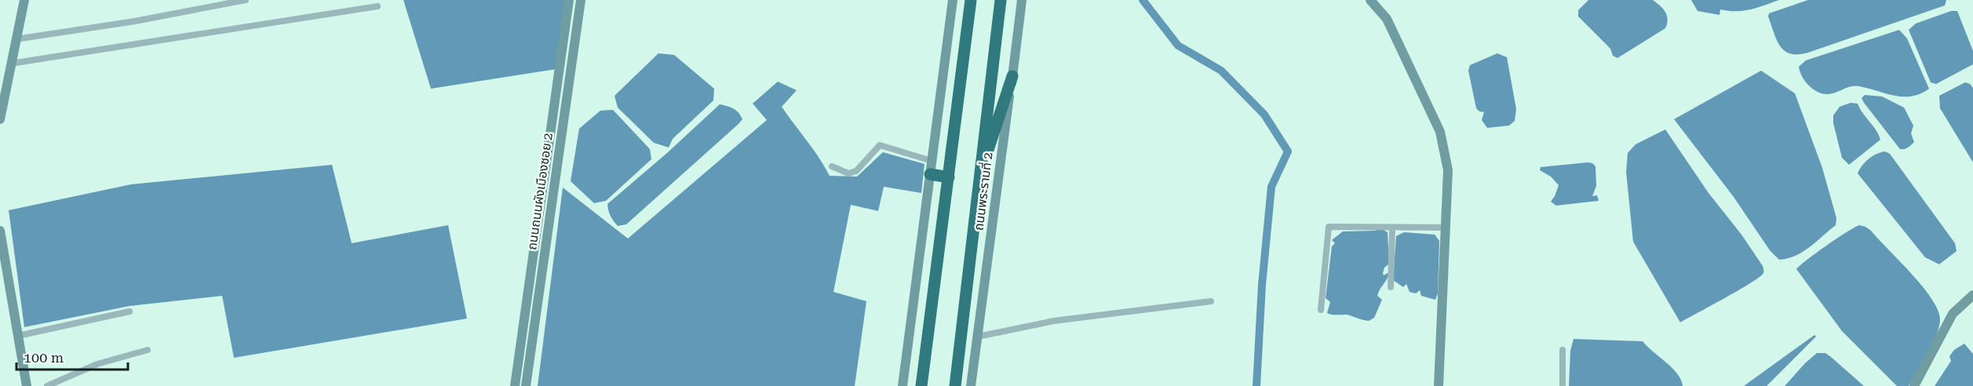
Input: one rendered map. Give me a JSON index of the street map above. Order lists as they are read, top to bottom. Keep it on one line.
{"streets":{"highway":["ถนนพระรามที่ 2"],"street":["ถนนถนนผังเมืองซอย 2"]},"scale_bar":"100 m"}
